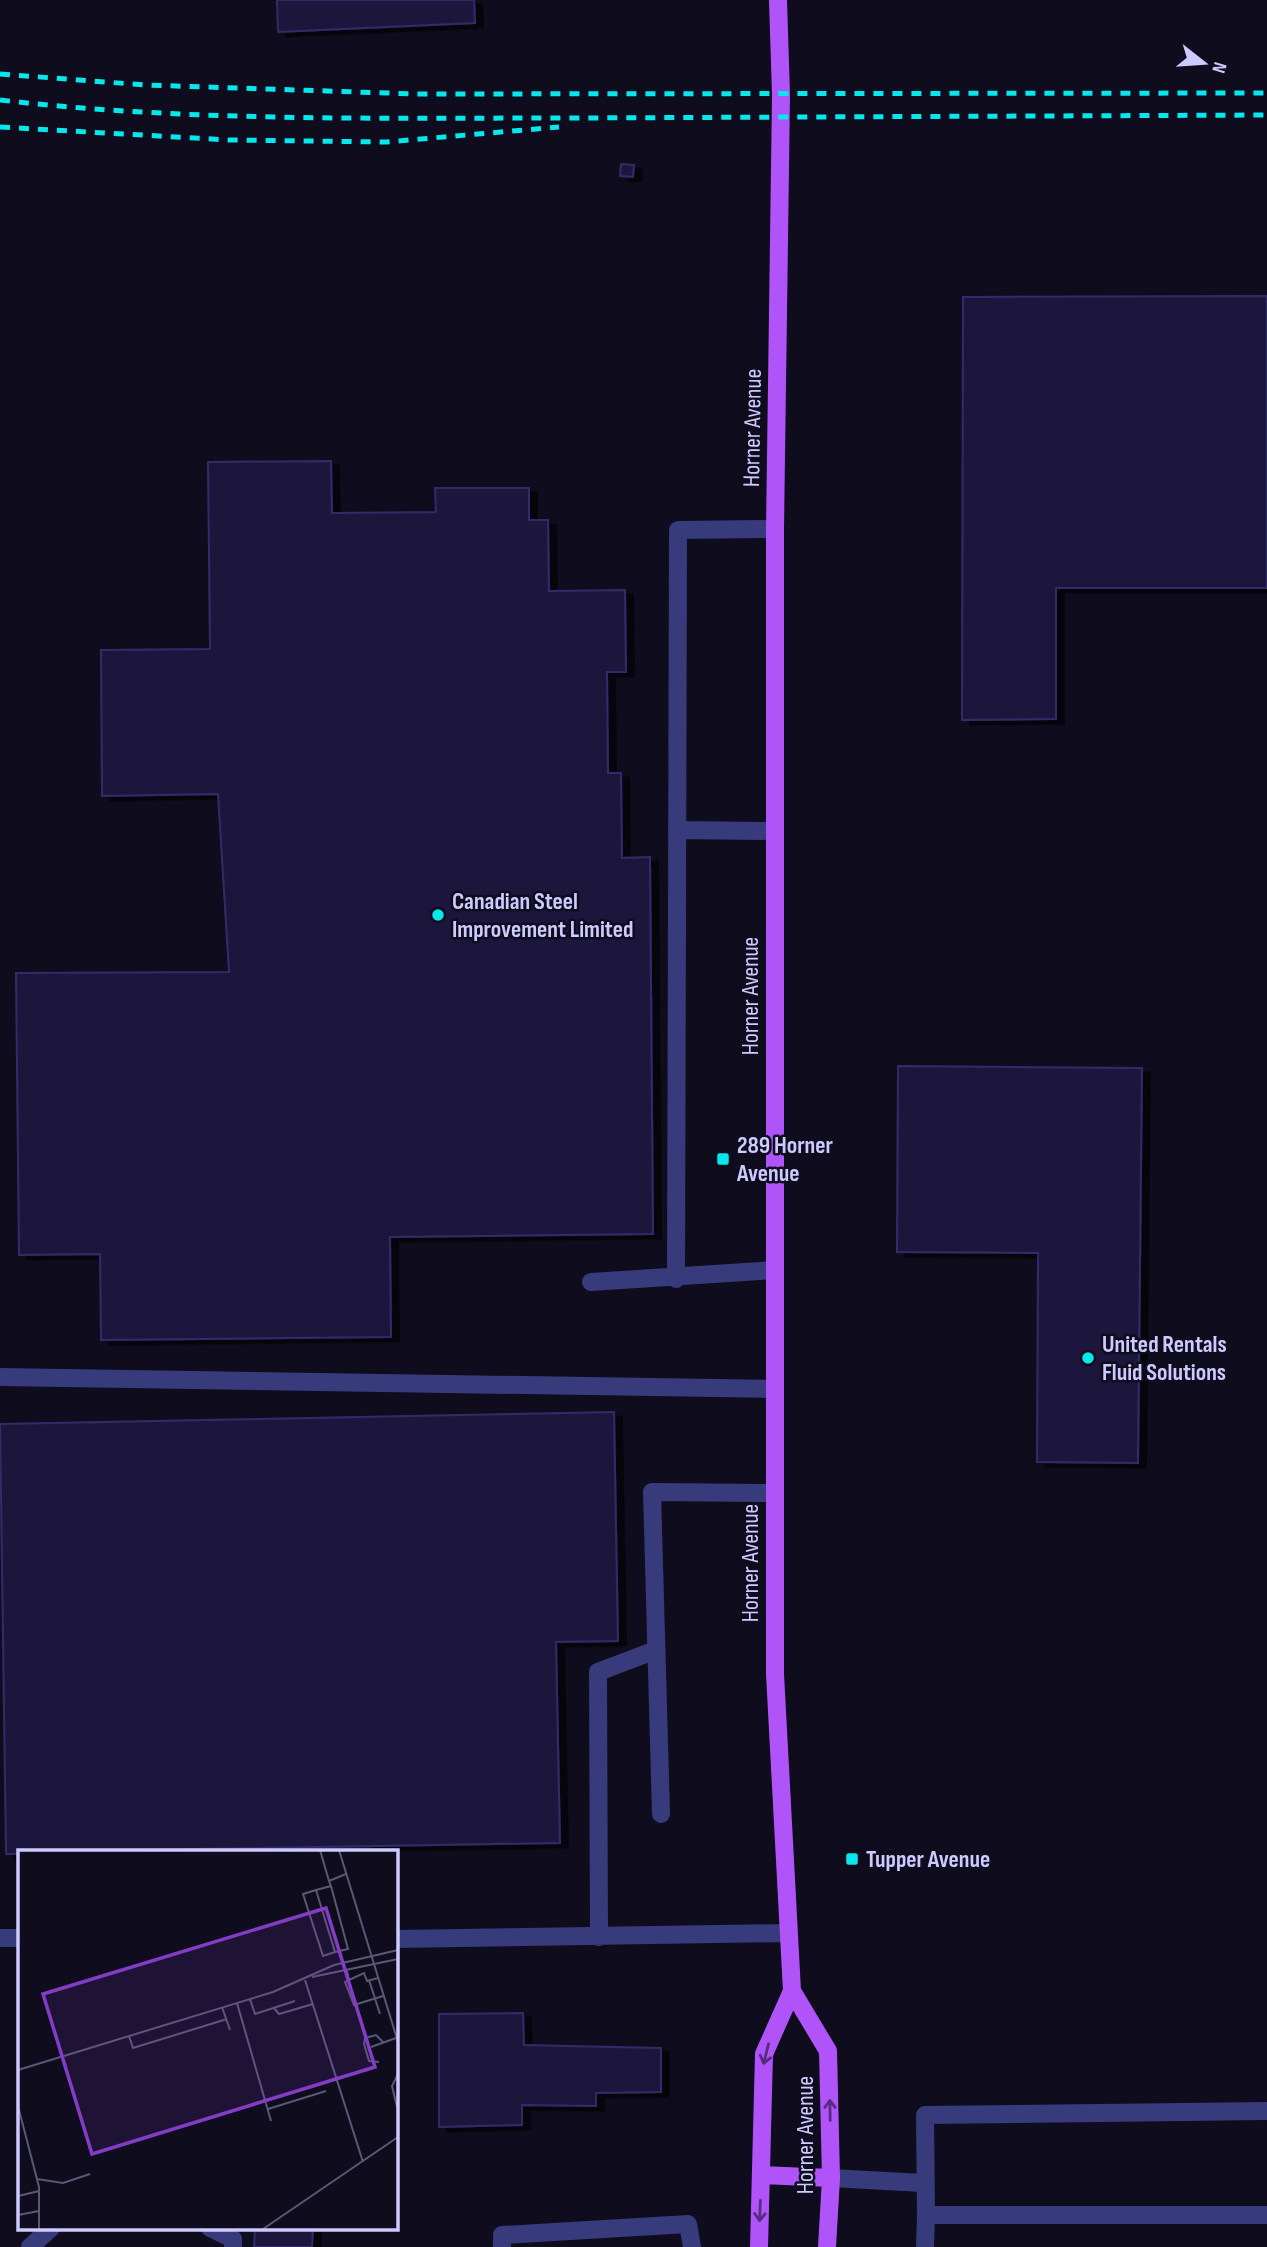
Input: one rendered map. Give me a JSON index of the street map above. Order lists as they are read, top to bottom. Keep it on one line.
{"streets":{"main road":["Horner Avenue"]},"places":{"other":["Canadian Steel Improvement Limited","United Rentals Fluid Solutions"],"transit":["289 Horner Avenue","Tupper Avenue"]},"north":"right"}
